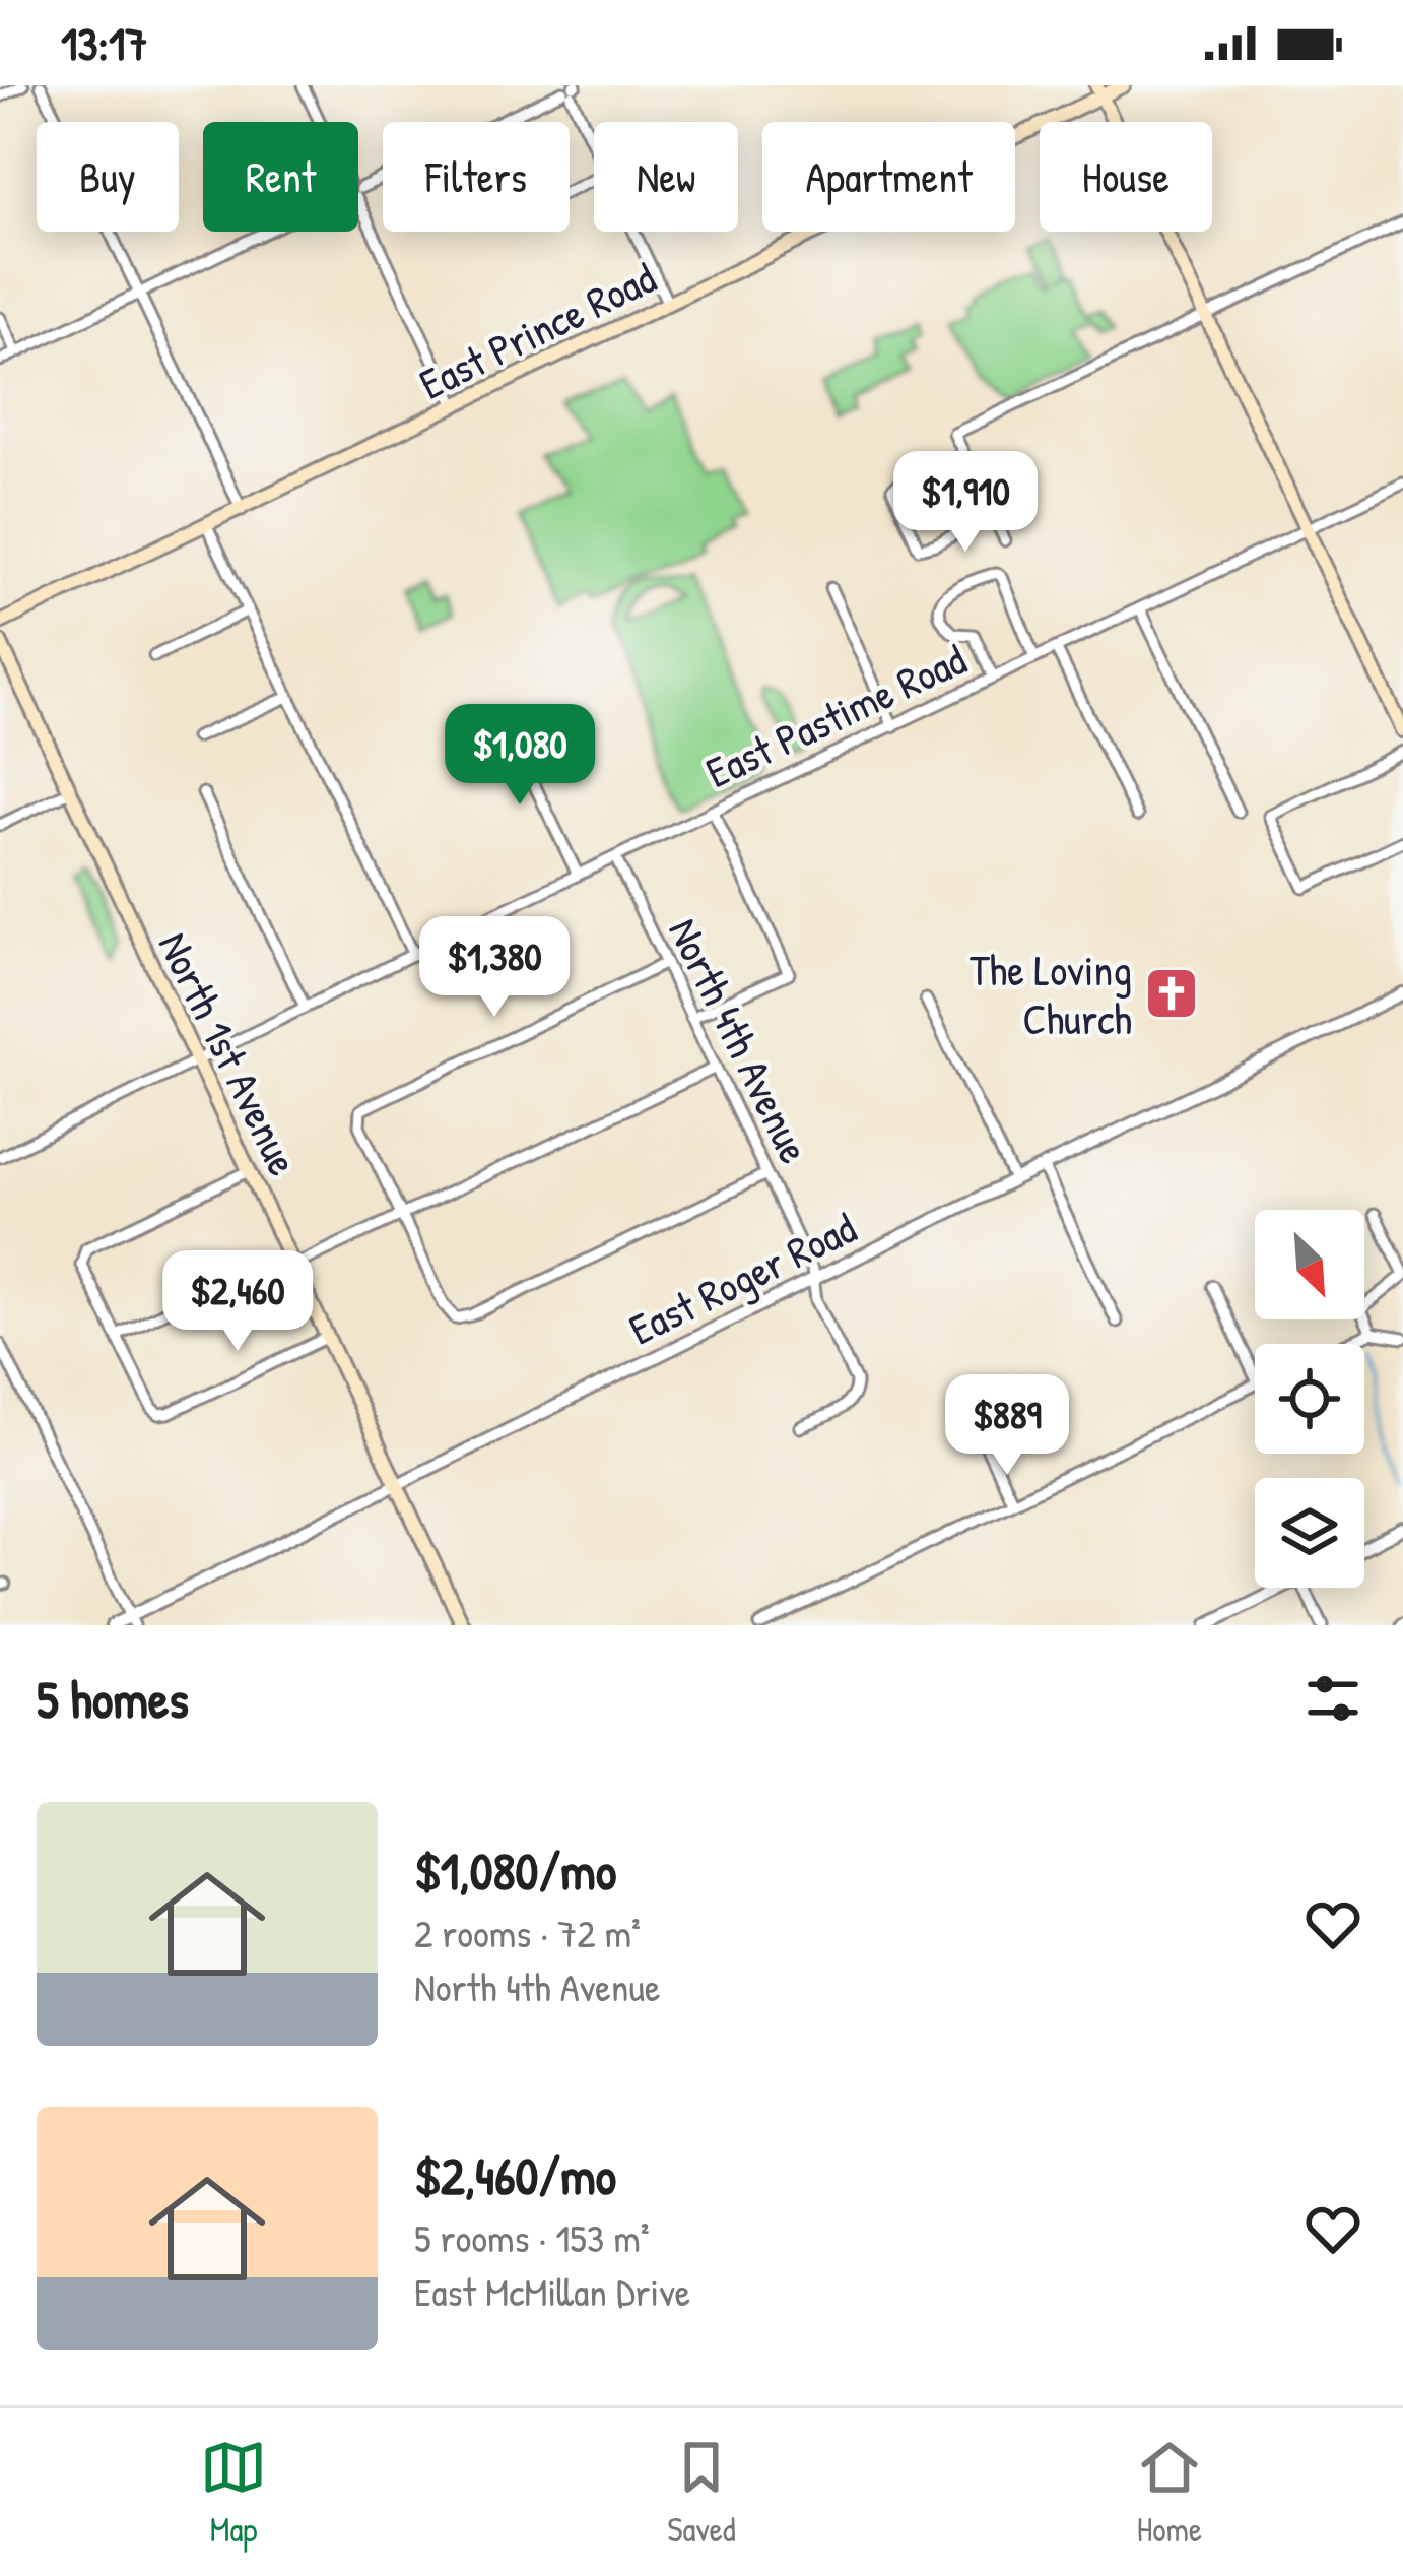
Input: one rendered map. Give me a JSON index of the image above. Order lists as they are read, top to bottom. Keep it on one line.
{"streets":{"main road":["East Prince Road","North 1st Avenue"],"street":["East Pastime Road","North 4th Avenue","East Roger Road"]},"crossings":[["East Pastime Road","North 4th Avenue"],["East Pastime Road","North 1st Avenue"],["North 4th Avenue","East Roger Road"],["North 1st Avenue","East Roger Road"]],"places":{"church":["The Loving Church"]},"north":"bottom right","page":{"status":"13:17","chip":["Buy","Rent","Filters","New","Apartment","House"],"price":["$1,910","$1,080","$1,380","$2,460","$889"],"heading":"5 homes","list":[{"name":"$1,080/mo","note":"2 rooms · 72 m² · North 4th Avenue"},{"name":"$2,460/mo","note":"5 rooms · 153 m² · East McMillan Drive"}],"tabs":["Map","Saved","Home"]}}
